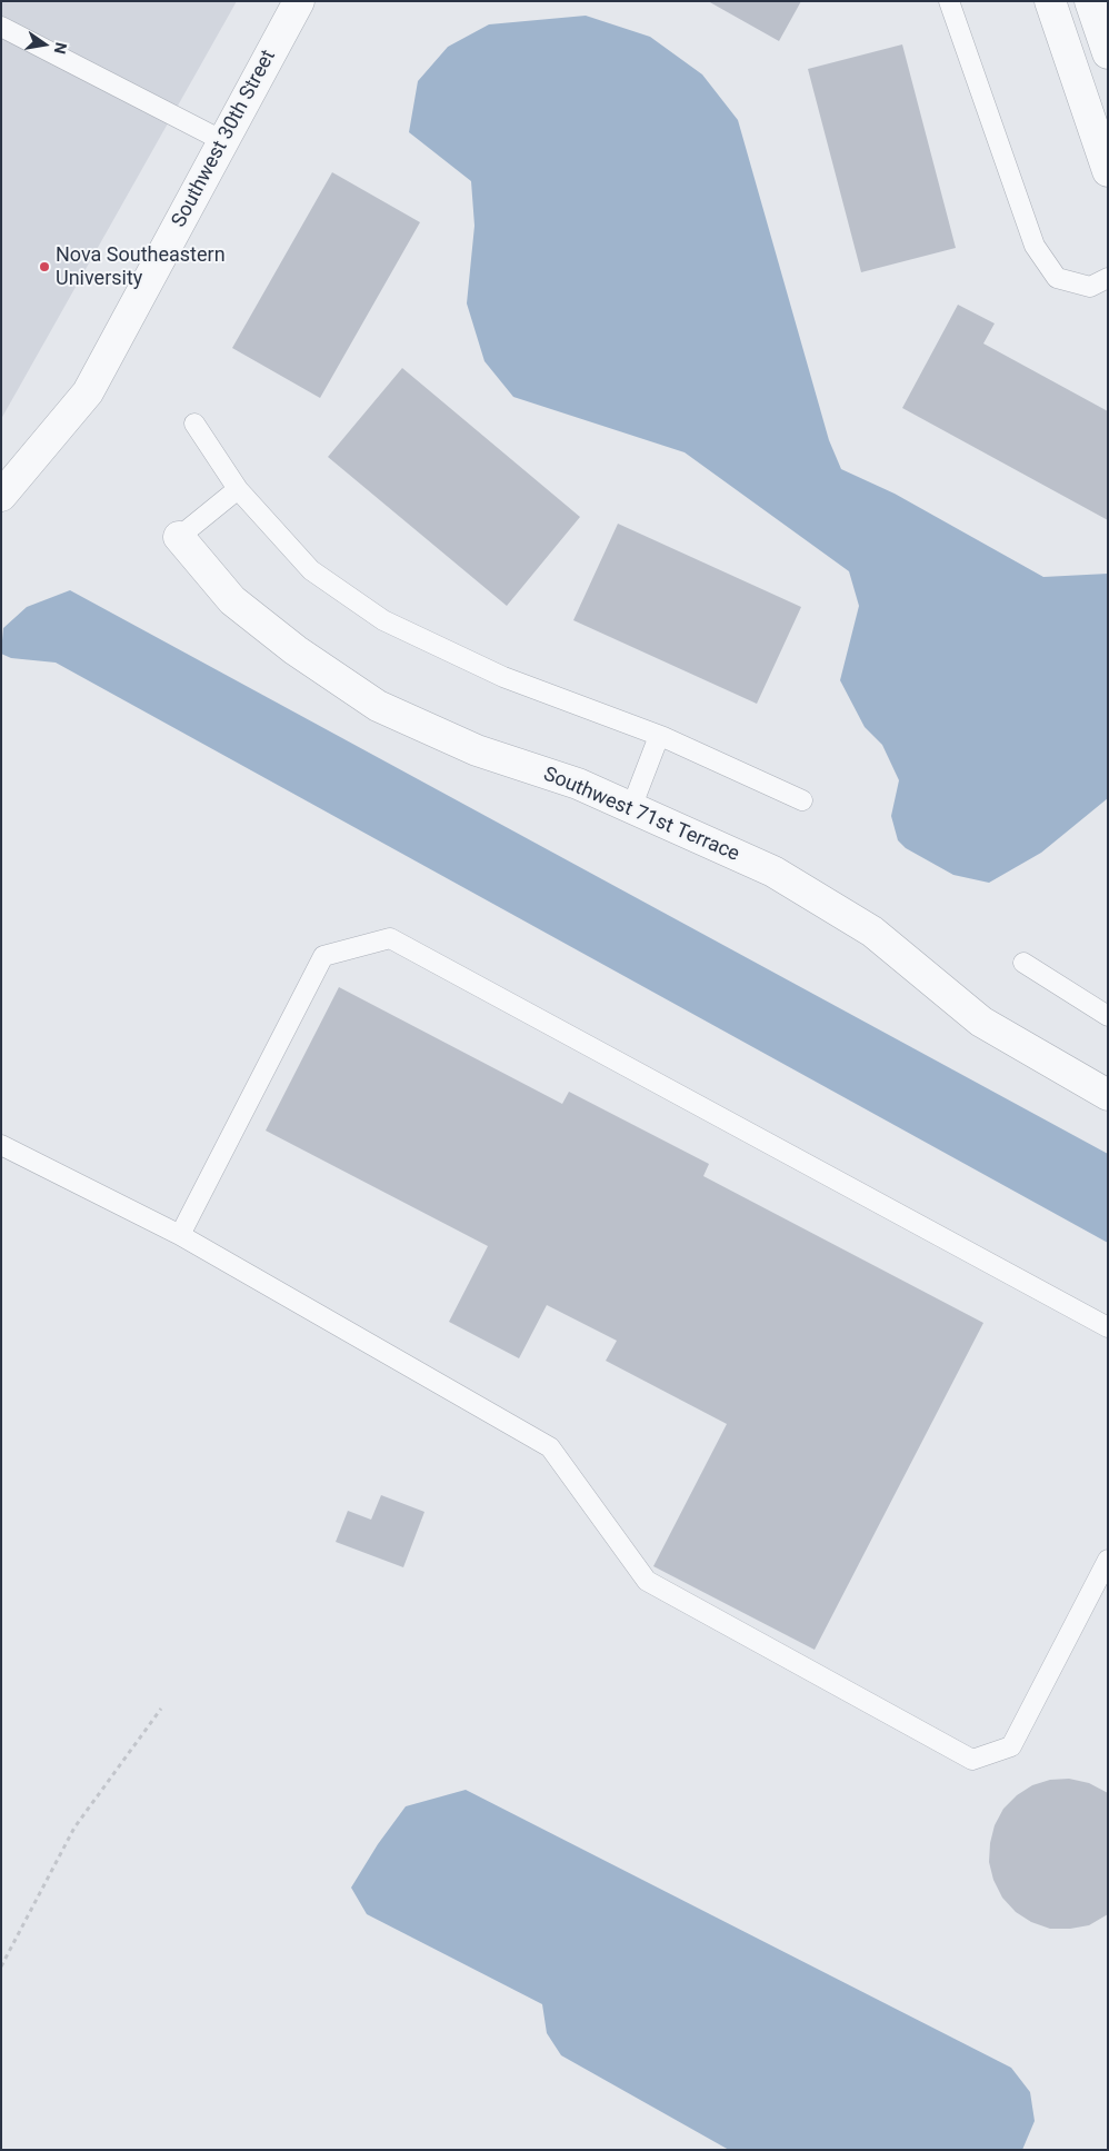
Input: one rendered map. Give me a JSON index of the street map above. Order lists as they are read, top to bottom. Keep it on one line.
{"streets":{"street":["Southwest 30th Street","Southwest 71st Terrace"]},"places":["Nova Southeastern University"],"north":"right"}
